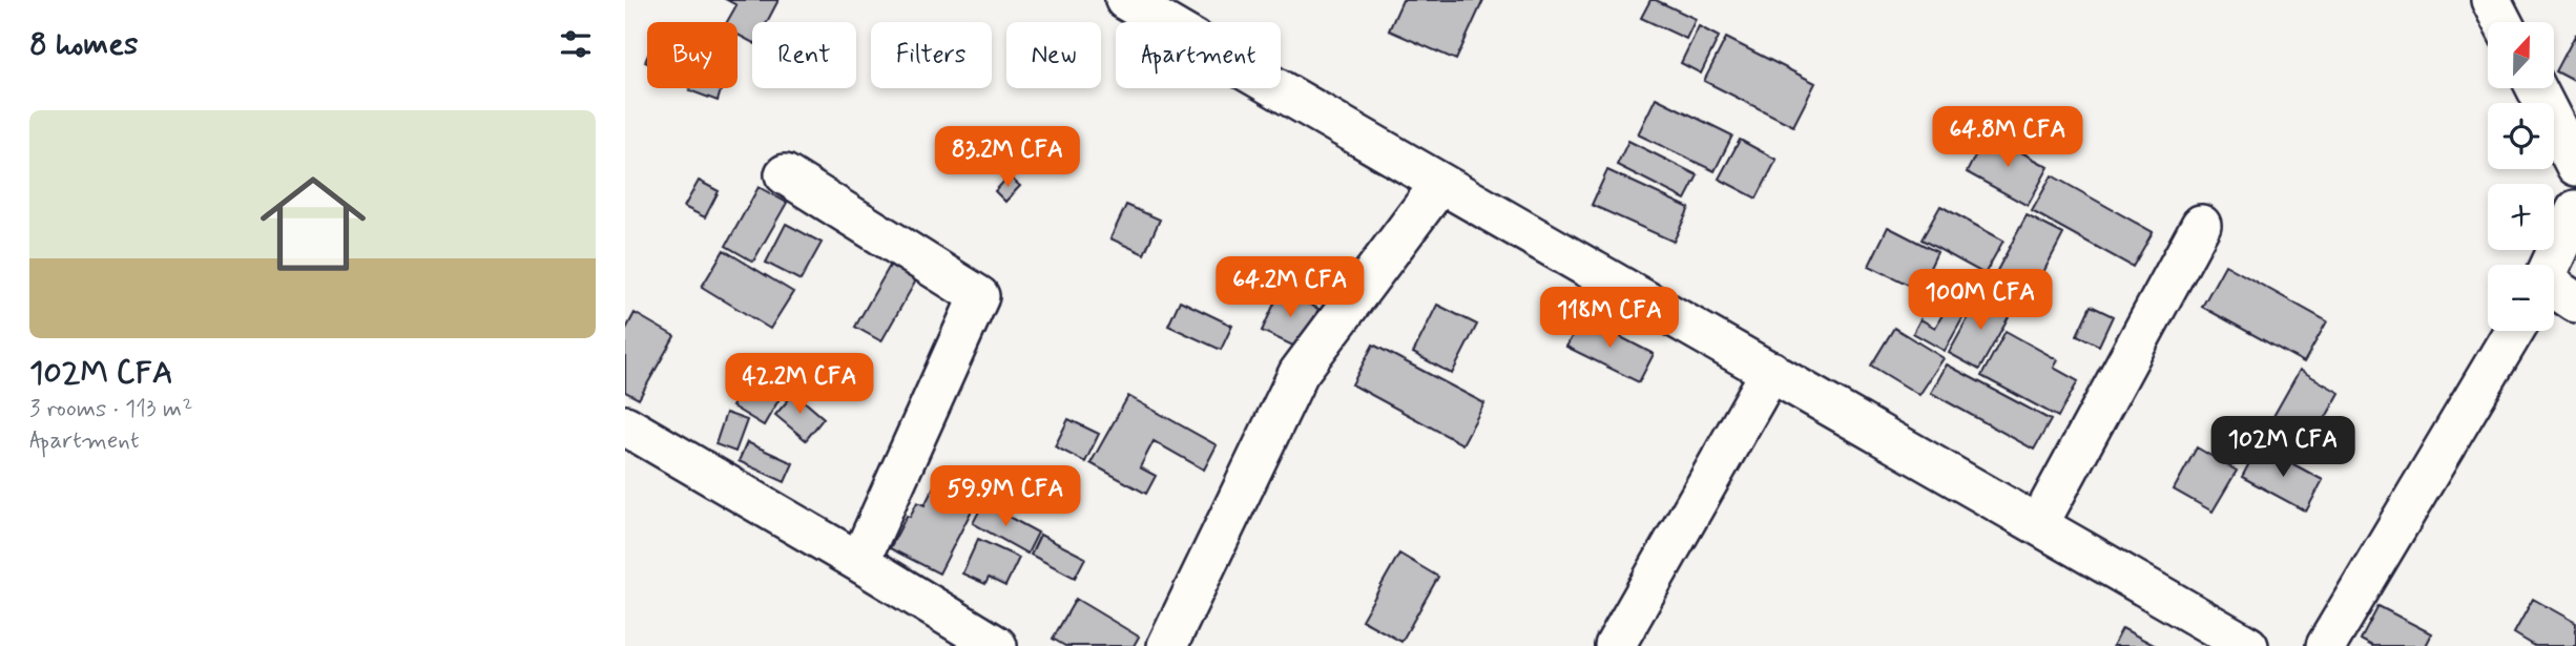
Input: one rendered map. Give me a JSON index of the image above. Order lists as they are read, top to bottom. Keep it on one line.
{"north":"top","page":{"heading":"8 homes","map_buttons":["+","−"],"chip":["Buy","Rent","Filters","New","Apartment"],"list":[{"name":"102M CFA","note":"3 rooms · 113 m² · Apartment"}],"price":["64.8M CFA","83.2M CFA","64.2M CFA","100M CFA","118M CFA","42.2M CFA","102M CFA","59.9M CFA"]}}
